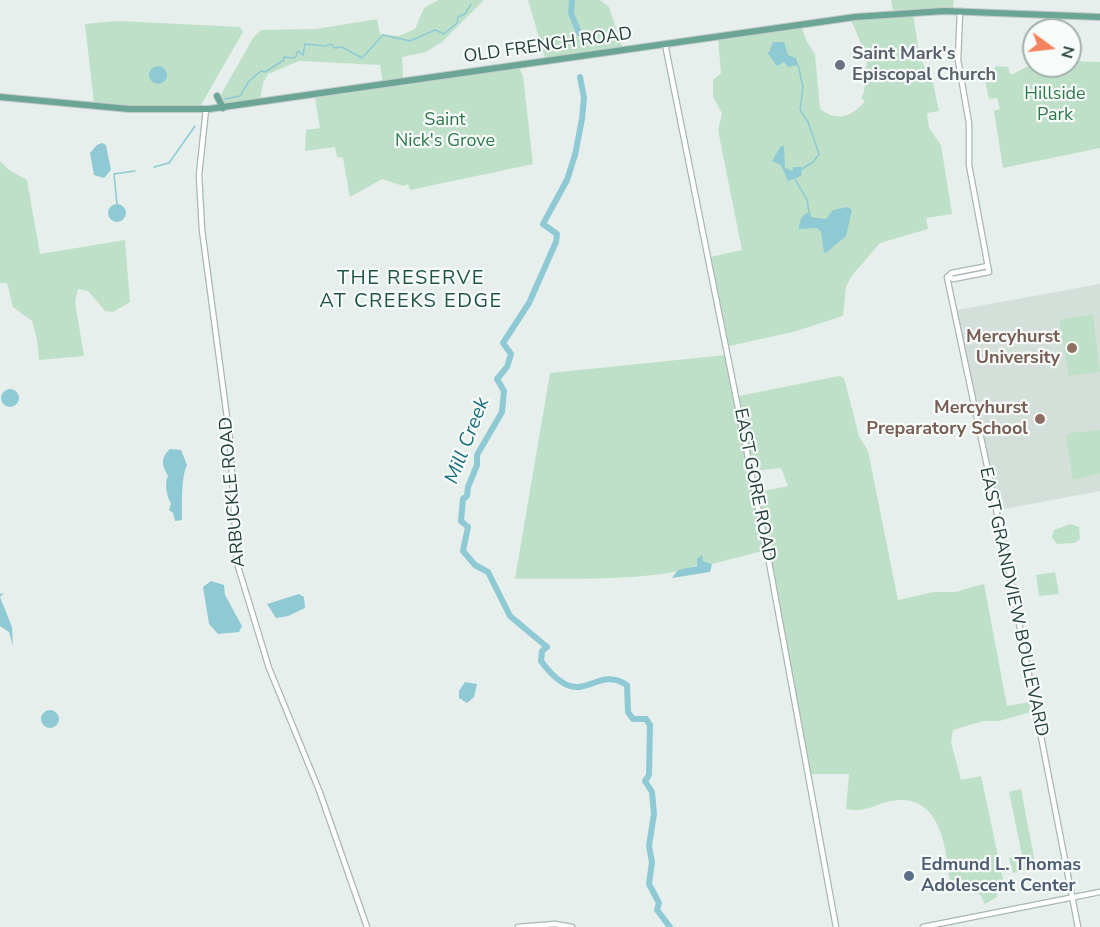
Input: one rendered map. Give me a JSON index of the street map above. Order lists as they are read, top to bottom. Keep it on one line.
{"streets":{"main road":["OLD FRENCH ROAD"],"street":["EAST GORE ROAD","ARBUCKLE ROAD","EAST GRANDVIEW BOULEVARD"]},"crossings":[["OLD FRENCH ROAD","EAST GORE ROAD"],["OLD FRENCH ROAD","ARBUCKLE ROAD"],["OLD FRENCH ROAD","EAST GRANDVIEW BOULEVARD"]],"districts":["THE RESERVE AT CREEKS EDGE"],"water":["Mill Creek"],"parks":["Hillside Park","Saint Nick's Grove"],"places":["Saint Mark's Episcopal Church","Mercyhurst University","Mercyhurst Preparatory School","Edmund L. Thomas Adolescent Center"],"north":"right"}
